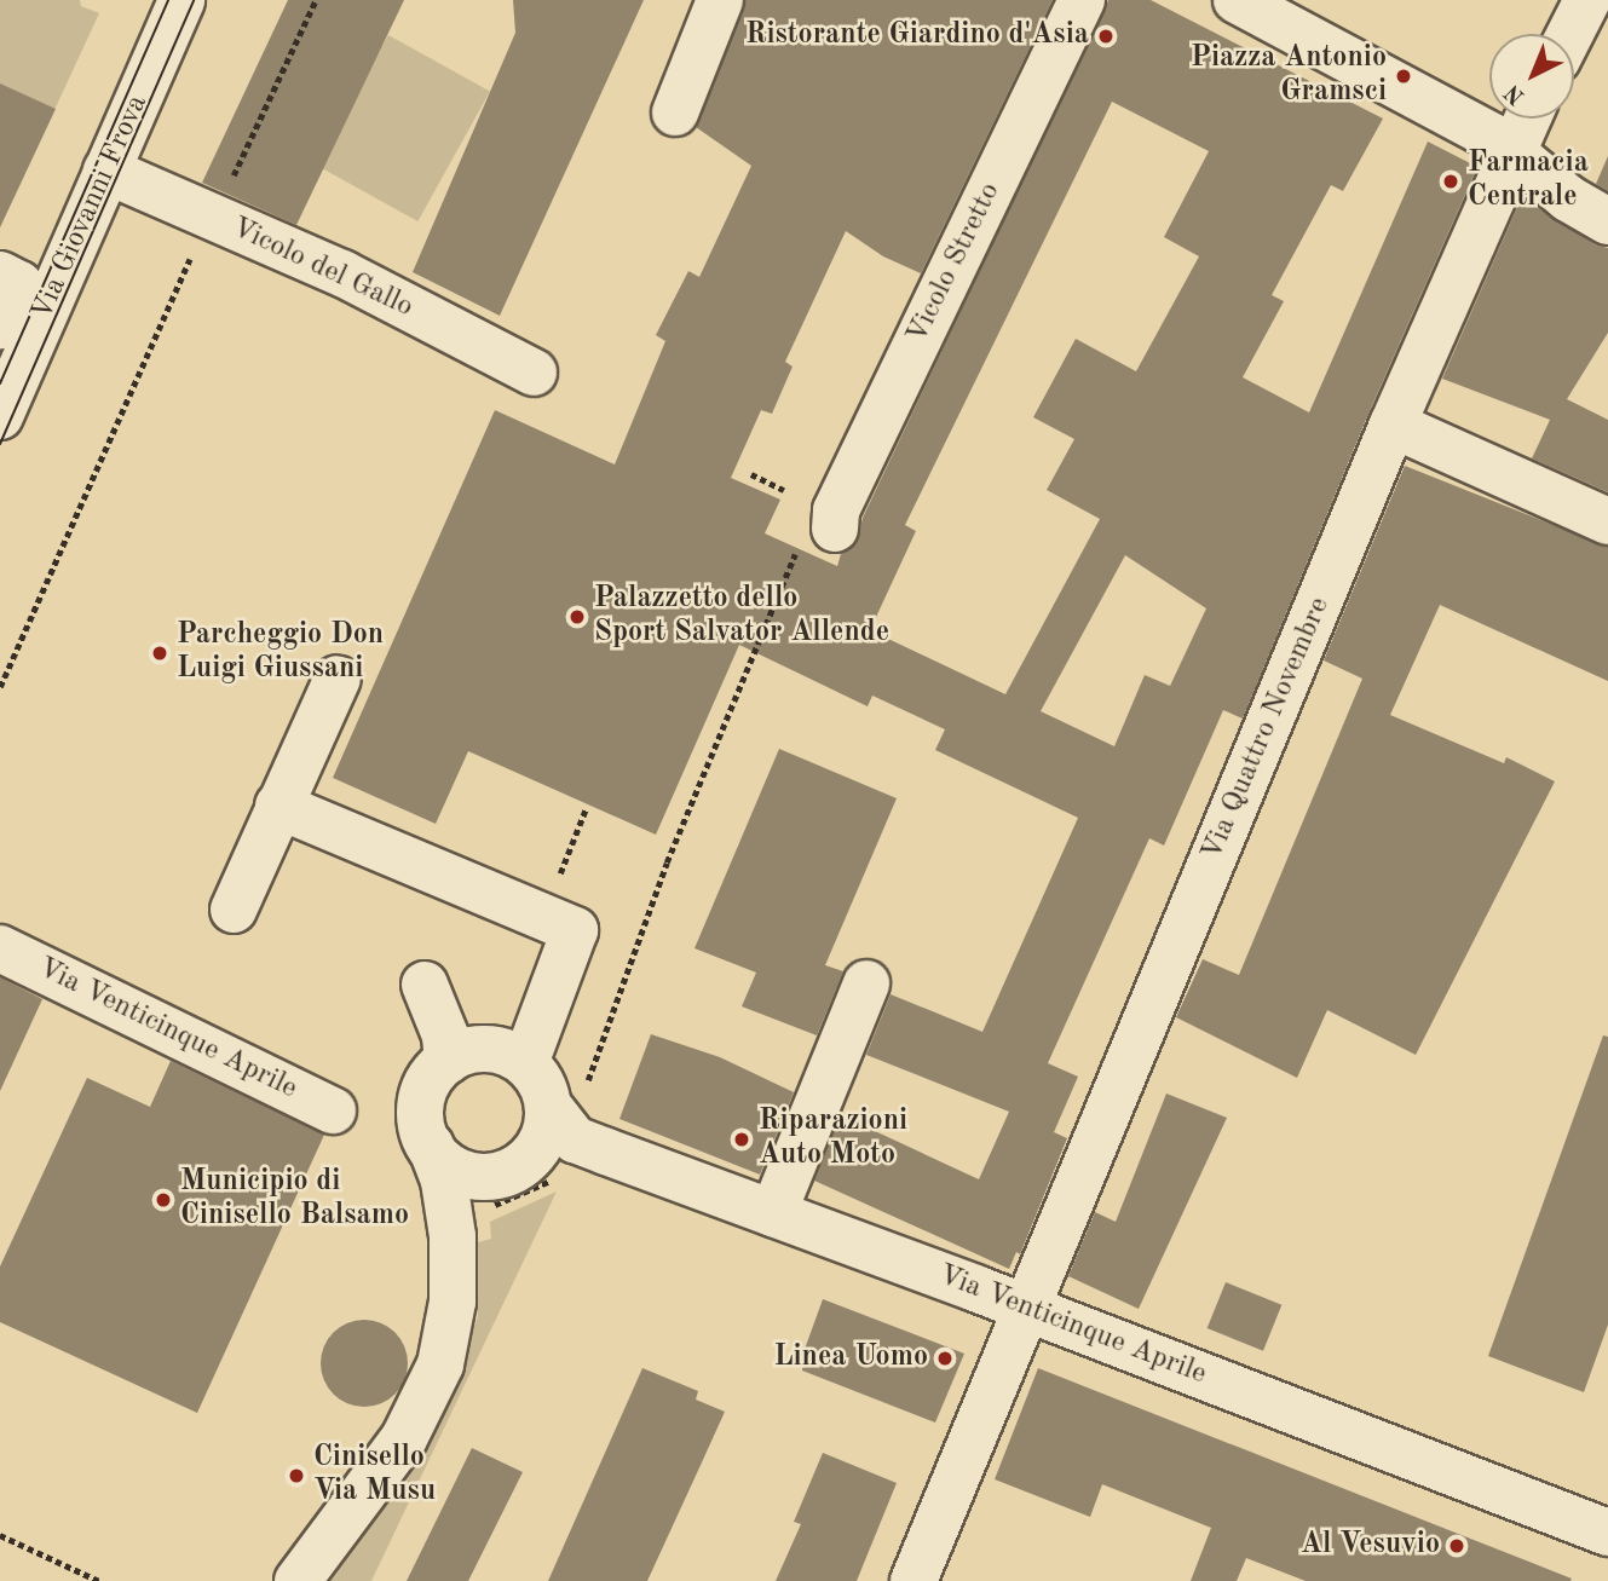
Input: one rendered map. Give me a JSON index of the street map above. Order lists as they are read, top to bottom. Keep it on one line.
{"streets":{"street":["Via Giovanni Frova","Vicolo Stretto","Vicolo del Gallo","Via Quattro Novembre","Via Venticinque Aprile"]},"crossings":[["Via Giovanni Frova","Vicolo del Gallo"],["Via Quattro Novembre","Via Venticinque Aprile"]],"places":["Ristorante Giardino d'Asia","Piazza Antonio Gramsci","Farmacia Centrale","Palazzetto dello Sport Salvator Allende","Parcheggio Don Luigi Giussani","Riparazioni Auto Moto","Municipio di Cinisello Balsamo","Linea Uomo","Cinisello Via Musu","Al Vesuvio"],"north":"bottom left"}
